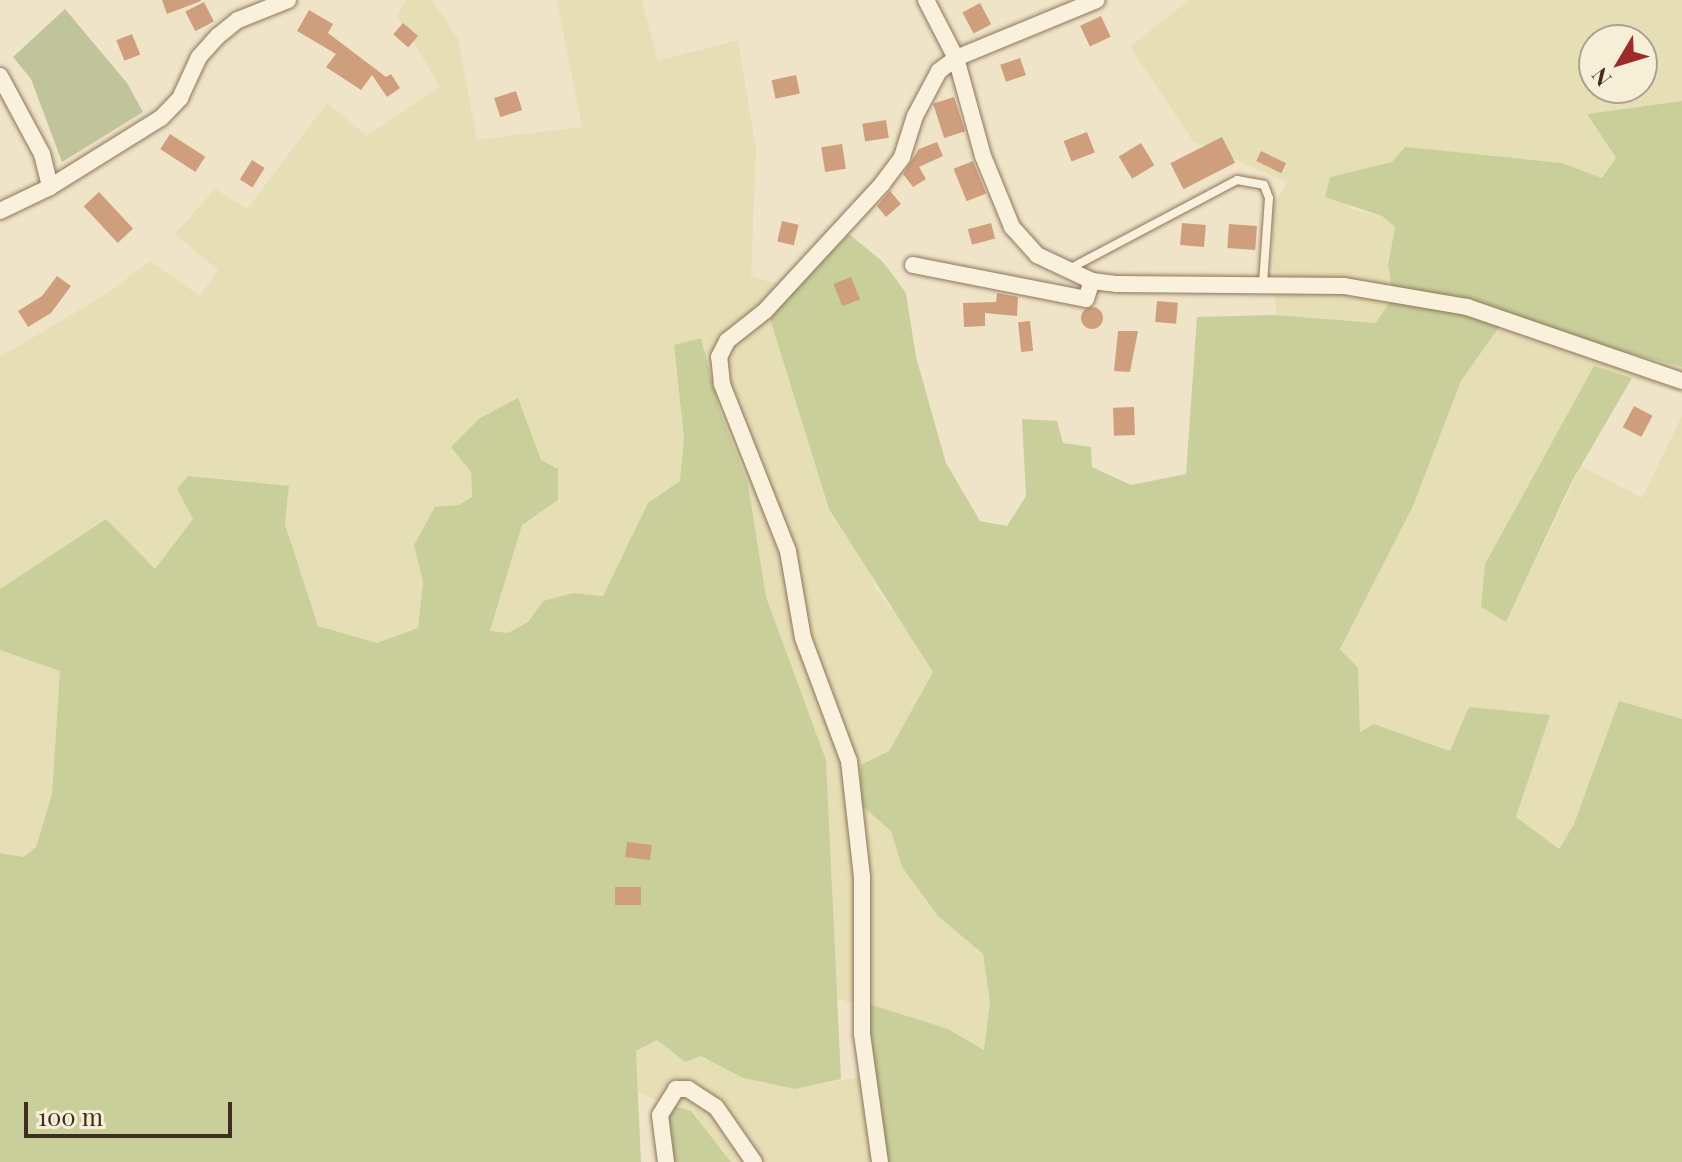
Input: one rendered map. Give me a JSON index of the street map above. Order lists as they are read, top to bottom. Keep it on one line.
{"scale_bar":"100 m","north":"bottom left"}
